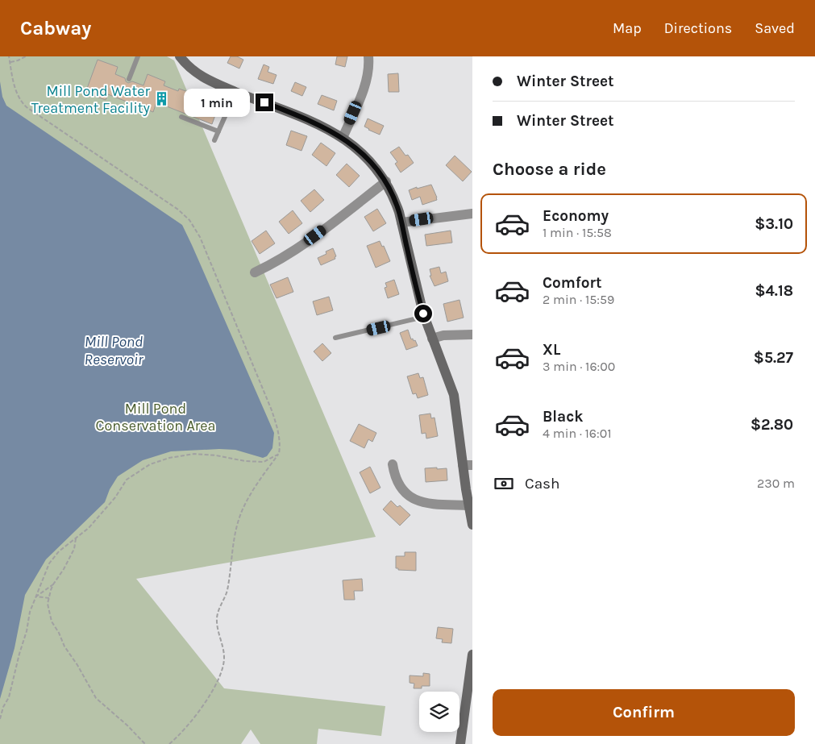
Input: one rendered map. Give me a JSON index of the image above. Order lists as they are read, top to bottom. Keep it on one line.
{"water":["Mill Pond Reservoir"],"parks":["Mill Pond Conservation Area"],"places":{"building":["Mill Pond Water Treatment Facility"]},"page":{"header":"Cabway","nav":["Map","Directions","Saved"],"banner":["Winter Street","Winter Street"],"bubble":"1 min","heading":"Choose a ride","list":[{"name":"Economy","note":"1 min · 15:58","value":"$3.10"},{"name":"Comfort","note":"2 min · 15:59","value":"$4.18"},{"name":"XL","note":"3 min · 16:00","value":"$5.27"},{"name":"Black","note":"4 min · 16:01","value":"$2.80"}],"pay":["Cash","230 m"],"buttons":"Confirm"}}
